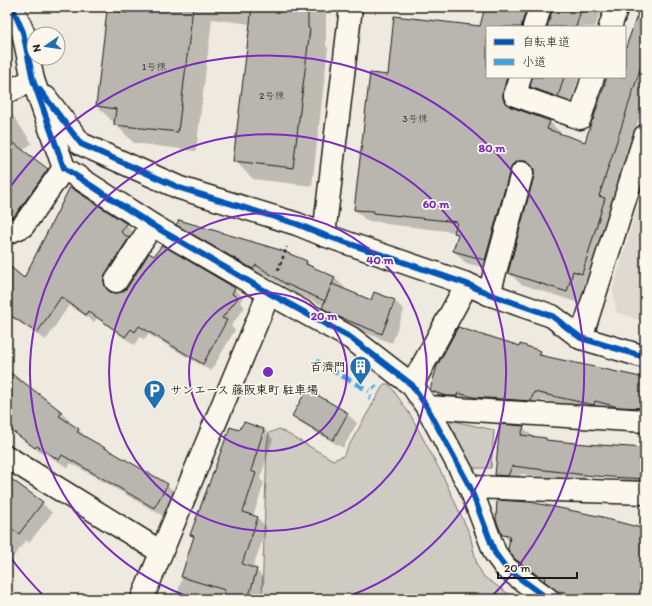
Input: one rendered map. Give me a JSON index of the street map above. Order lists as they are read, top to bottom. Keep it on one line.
{"places":{"building":["百濟門"],"parking":["サンエース 藤阪東町 駐車場"]},"house_numbers":["1号棟","2号棟","3号棟"],"legend":["自転車道","小道"],"scale_bar":"20 m","north":"left","rings":["80 m","60 m","40 m","20 m"]}
